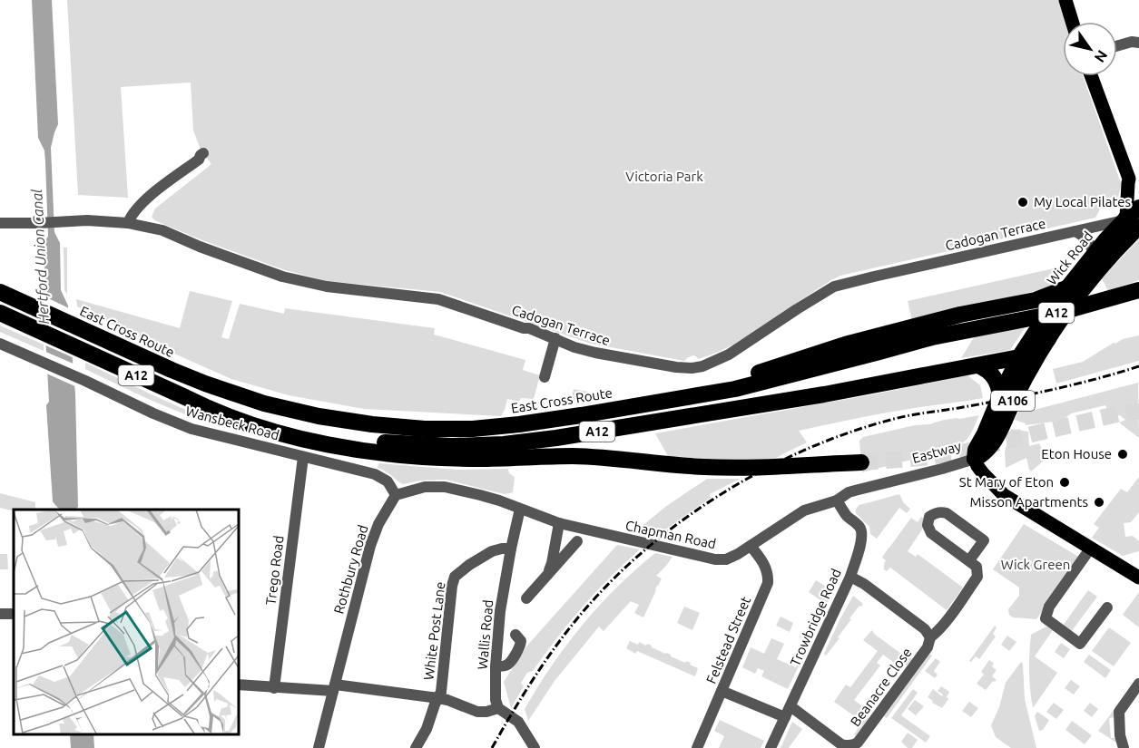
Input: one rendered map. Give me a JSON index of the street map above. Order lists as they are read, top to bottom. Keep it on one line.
{"streets":{"highway":["Wick Road","A12","East Cross Route","A106"],"main road":["Eastway"],"street":["Cadogan Terrace","Wansbeck Road","Chapman Road","Rothbury Road","Trego Road","Trowbridge Road","White Post Lane","Wallis Road","Felstead Street","Beanacre Close"]},"crossings":[["Cadogan Terrace","Wick Road"],["Cadogan Terrace","A106"],["Wick Road","A12"],["Wick Road","A106"],["Wick Road","Eastway"],["A12","East Cross Route"],["A12","A106"],["A106","Eastway"],["Wansbeck Road","Rothbury Road"],["Wansbeck Road","Trego Road"],["Eastway","Chapman Road"],["Eastway","Trowbridge Road"],["Chapman Road","Trowbridge Road"],["Chapman Road","Wallis Road"],["Chapman Road","Felstead Street"],["Trowbridge Road","Beanacre Close"],["White Post Lane","Wallis Road"]],"water":["Hertford Union Canal"],"parks":["Victoria Park","Wick Green"],"places":["My Local Pilates","Eton House","St Mary of Eton","Misson Apartments"],"north":"bottom right"}
